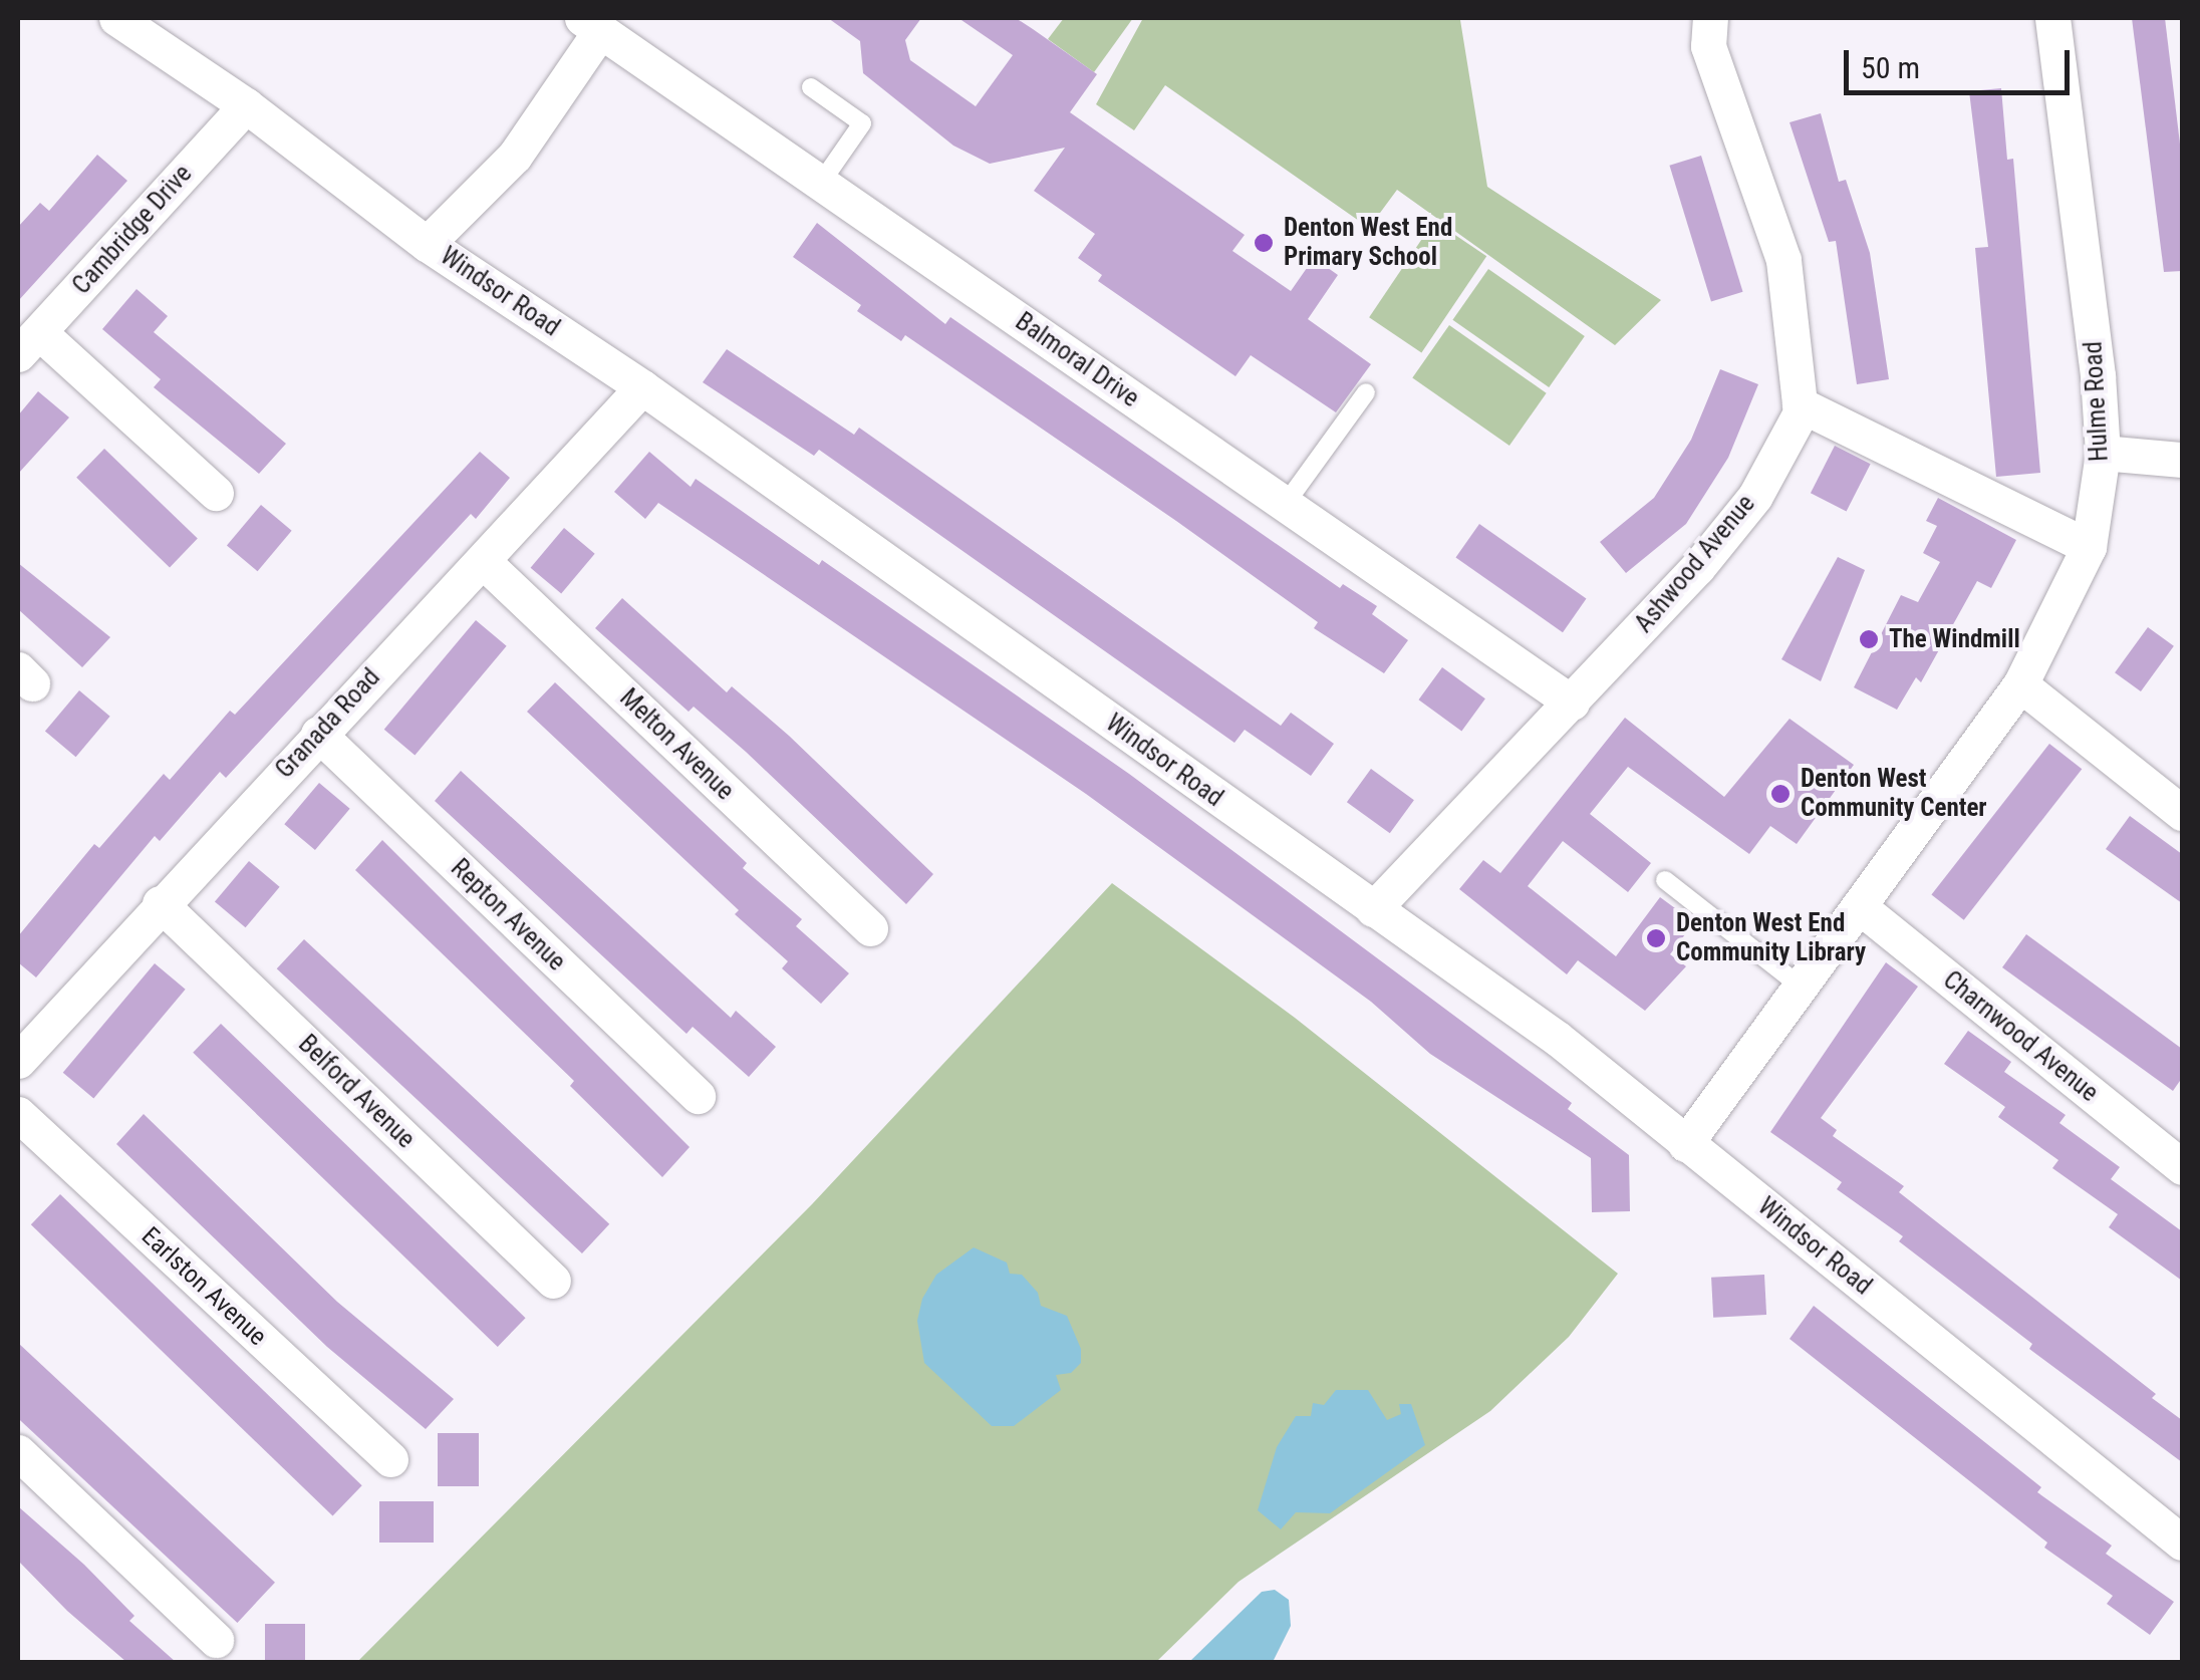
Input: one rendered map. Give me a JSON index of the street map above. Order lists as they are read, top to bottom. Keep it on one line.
{"streets":{"street":["Cambridge Drive","Windsor Road","Balmoral Drive","Hulme Road","Ashwood Avenue","Granada Road","Melton Avenue","Repton Avenue","Charnwood Avenue","Belford Avenue","Earlston Avenue"]},"crossings":[["Cambridge Drive","Windsor Road"],["Windsor Road","Hulme Road"],["Windsor Road","Ashwood Avenue"],["Windsor Road","Granada Road"],["Balmoral Drive","Ashwood Avenue"],["Hulme Road","Charnwood Avenue"],["Granada Road","Melton Avenue"],["Granada Road","Repton Avenue"],["Granada Road","Belford Avenue"]],"places":["Denton West End Primary School","The Windmill","Denton West Community Center","Denton West End Community Library"],"scale_bar":"50 m"}
